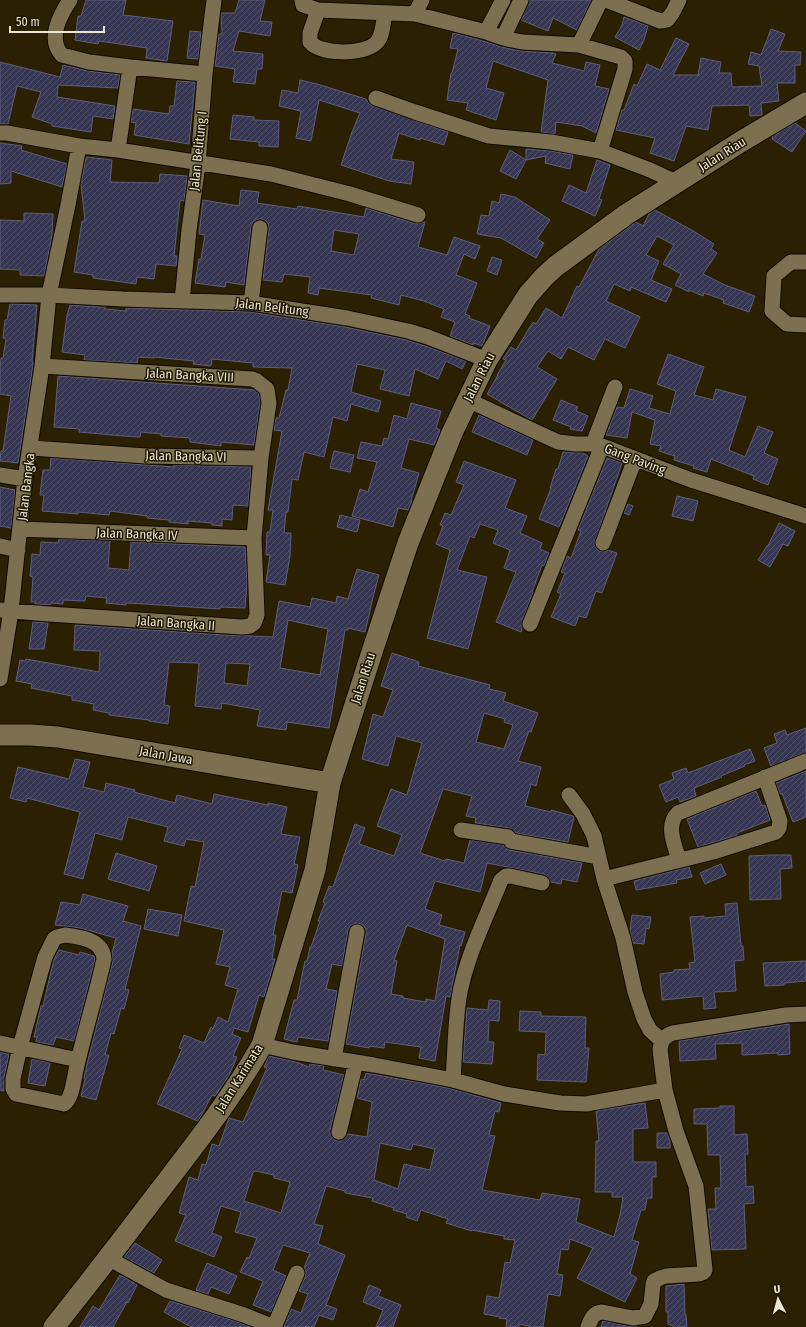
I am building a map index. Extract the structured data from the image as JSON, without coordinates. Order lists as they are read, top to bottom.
{
  "streets": {
    "main road": ["Jalan Riau", "Jalan Jawa", "Jalan Karimata"],
    "street": [
      "Jalan Belitung I",
      "Jalan Belitung",
      "Jalan Bangka VIII",
      "Jalan Bangka VI",
      "Gang Paving",
      "Jalan Bangka",
      "Jalan Bangka IV",
      "Jalan Bangka II"
    ]
  },
  "crossings": [
    ["Jalan Belitung I", "Jalan Belitung"],
    ["Jalan Riau", "Jalan Belitung"],
    ["Jalan Riau", "Gang Paving"],
    ["Jalan Riau", "Jalan Jawa"],
    ["Jalan Riau", "Jalan Karimata"],
    ["Jalan Belitung", "Jalan Bangka"],
    ["Jalan Bangka VIII", "Jalan Bangka VI"],
    ["Jalan Bangka VIII", "Jalan Bangka"],
    ["Jalan Bangka VI", "Jalan Bangka"],
    ["Jalan Bangka", "Jalan Bangka IV"],
    ["Jalan Bangka", "Jalan Bangka II"],
    ["Jalan Bangka IV", "Jalan Bangka II"],
    ["Jalan Jawa", "Jalan Karimata"]
  ],
  "scale_bar": "50 m",
  "north": "top"
}
